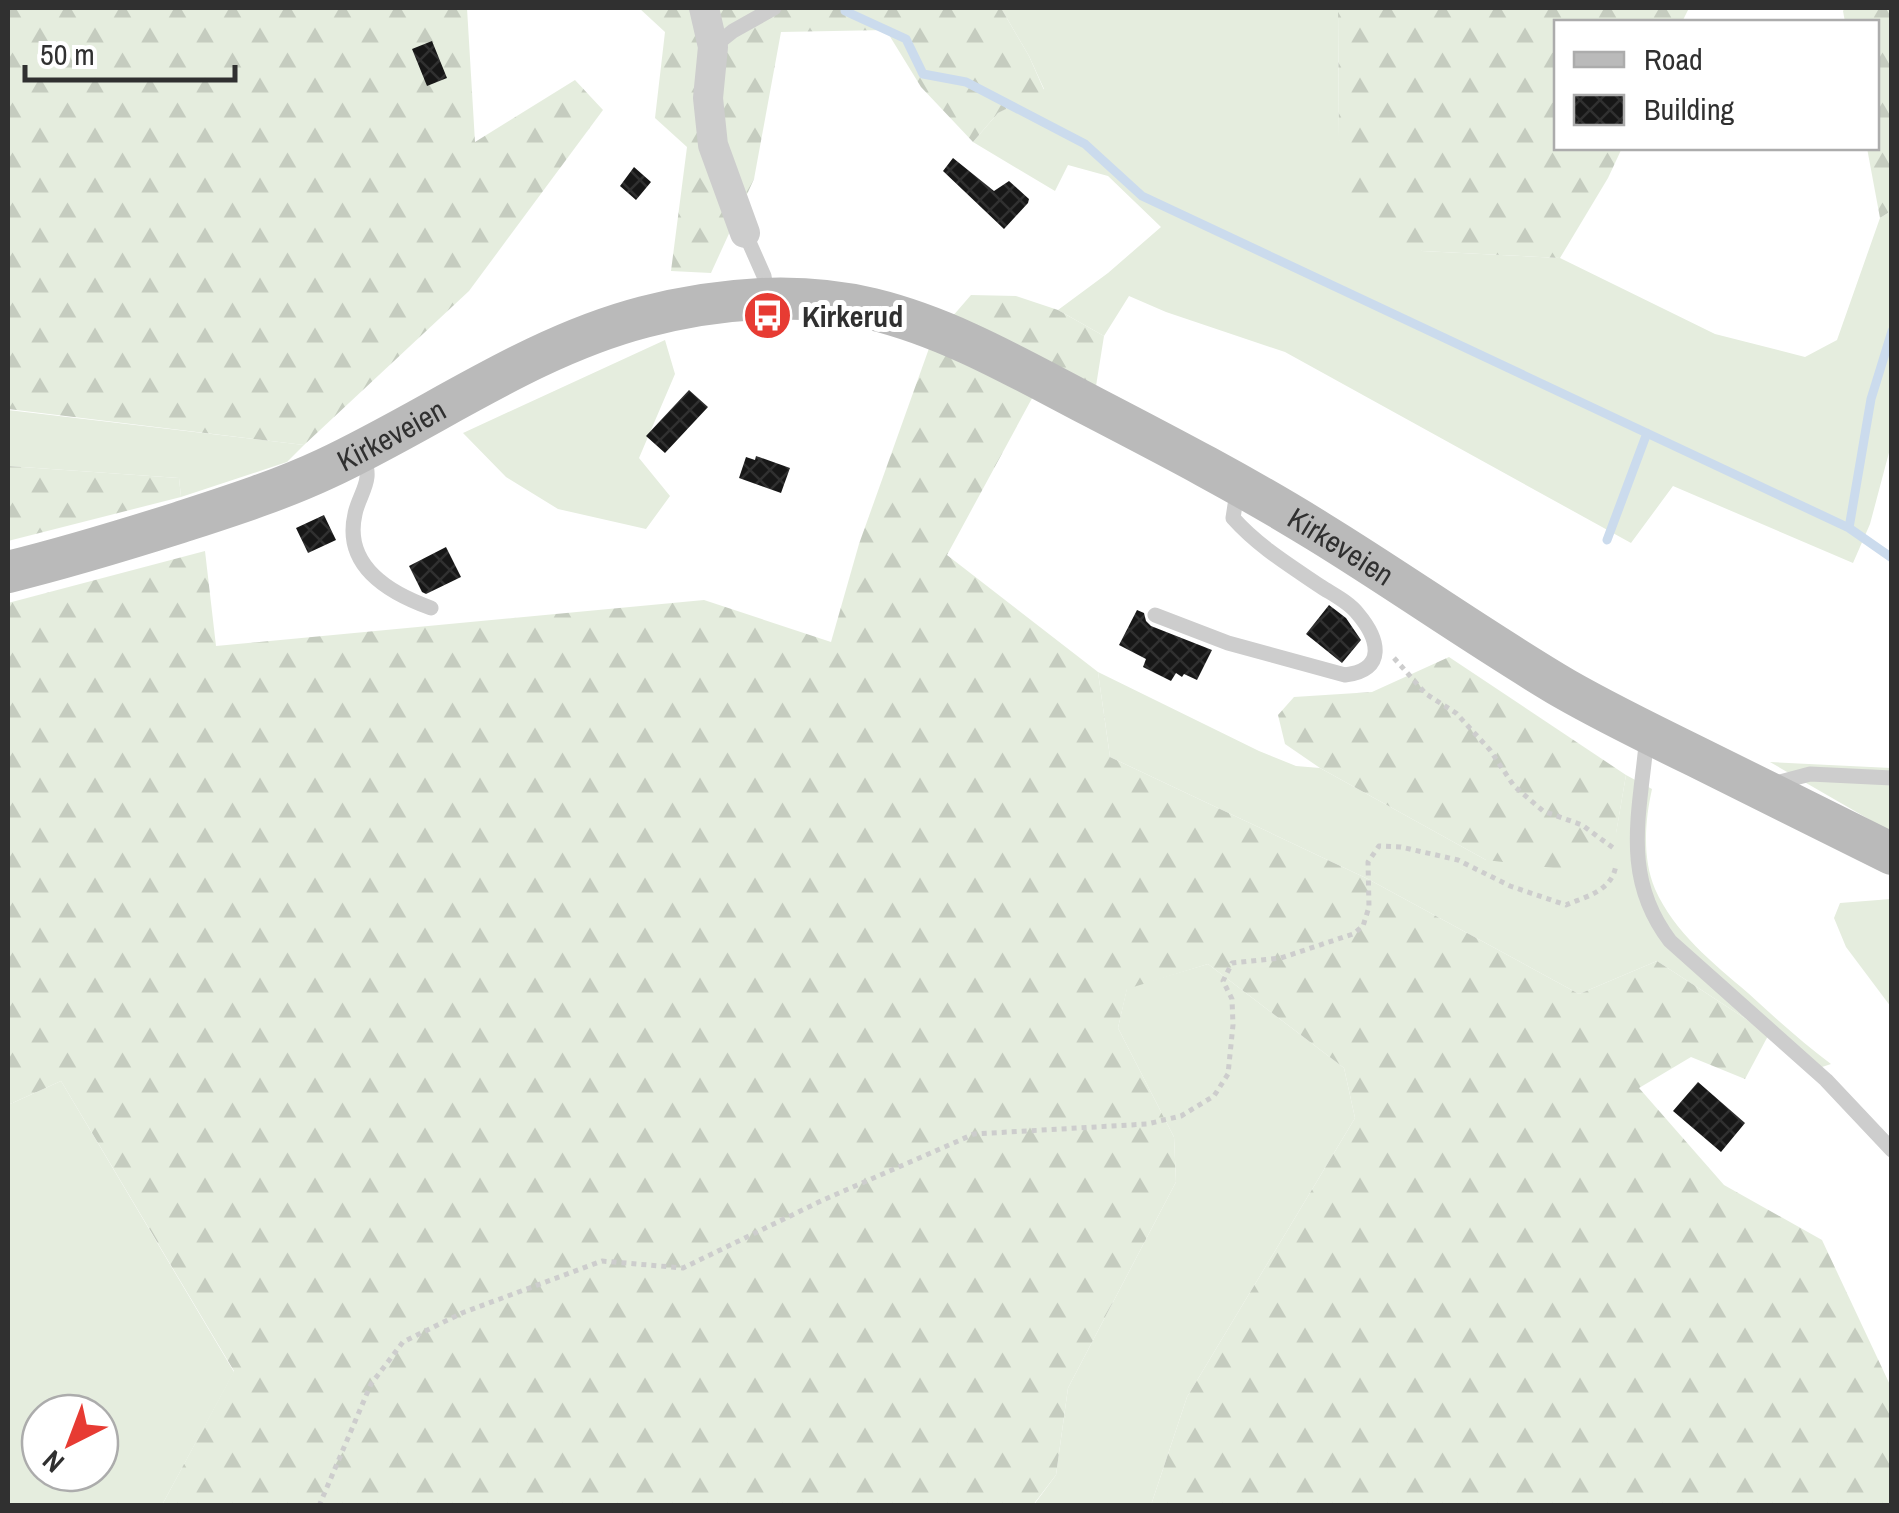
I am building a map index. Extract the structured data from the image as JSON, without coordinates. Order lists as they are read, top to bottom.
{
  "streets": {
    "main road": ["Kirkeveien"]
  },
  "places": {
    "bus stop": ["Kirkerud"]
  },
  "legend": ["Road", "Building"],
  "scale_bar": "50 m",
  "north": "bottom left"
}
